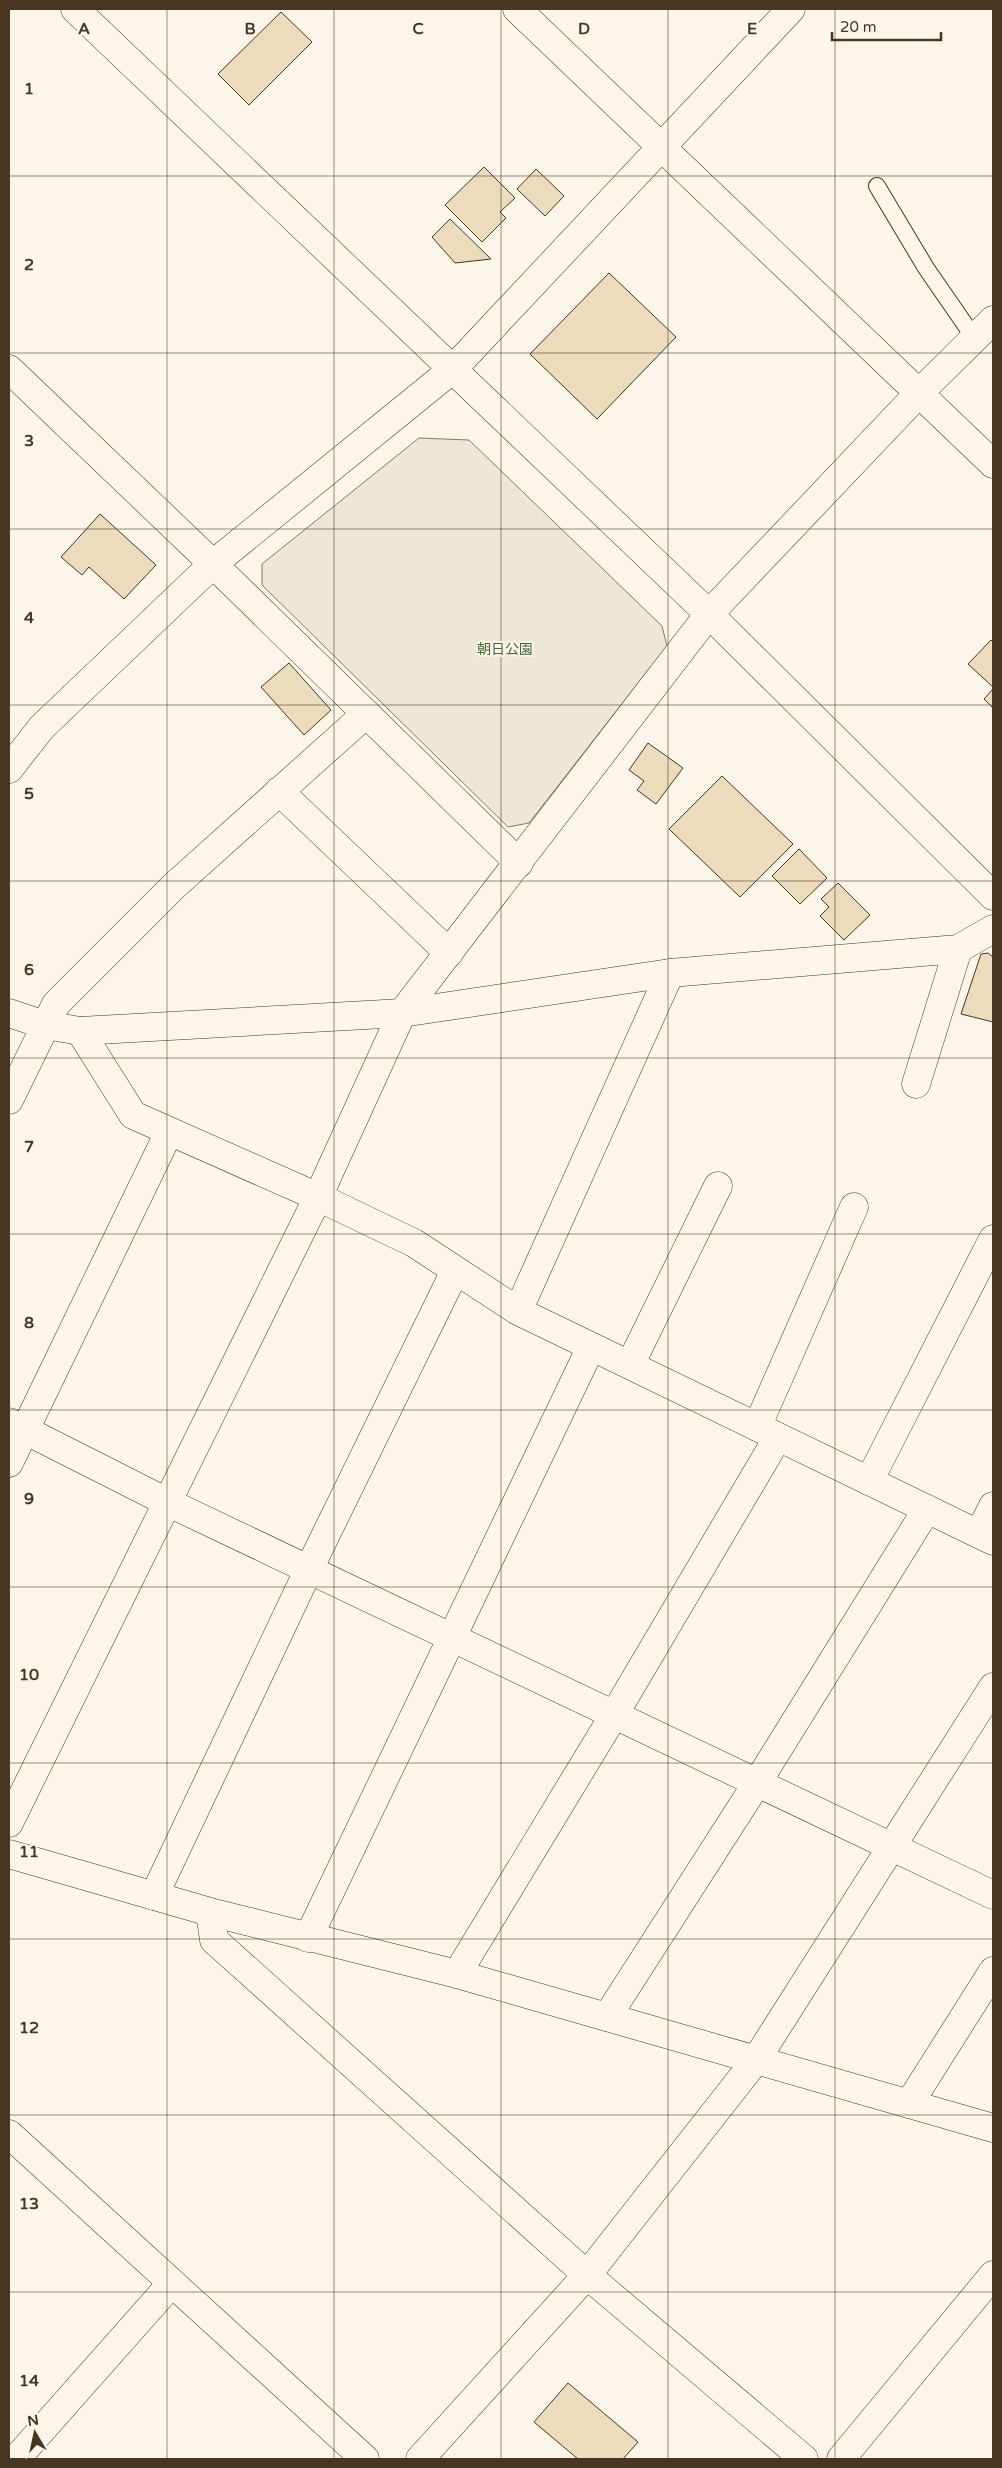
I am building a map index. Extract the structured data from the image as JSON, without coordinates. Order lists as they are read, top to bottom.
{
  "parks": ["朝日公園"],
  "scale_bar": "20 m",
  "north": "top",
  "grid": {
    "columns": [
      "A",
      "B",
      "C",
      "D",
      "E"
    ],
    "rows": [
      "1",
      "2",
      "3",
      "4",
      "5",
      "6",
      "7",
      "8",
      "9",
      "10",
      "11",
      "12",
      "13",
      "14"
    ]
  }
}
